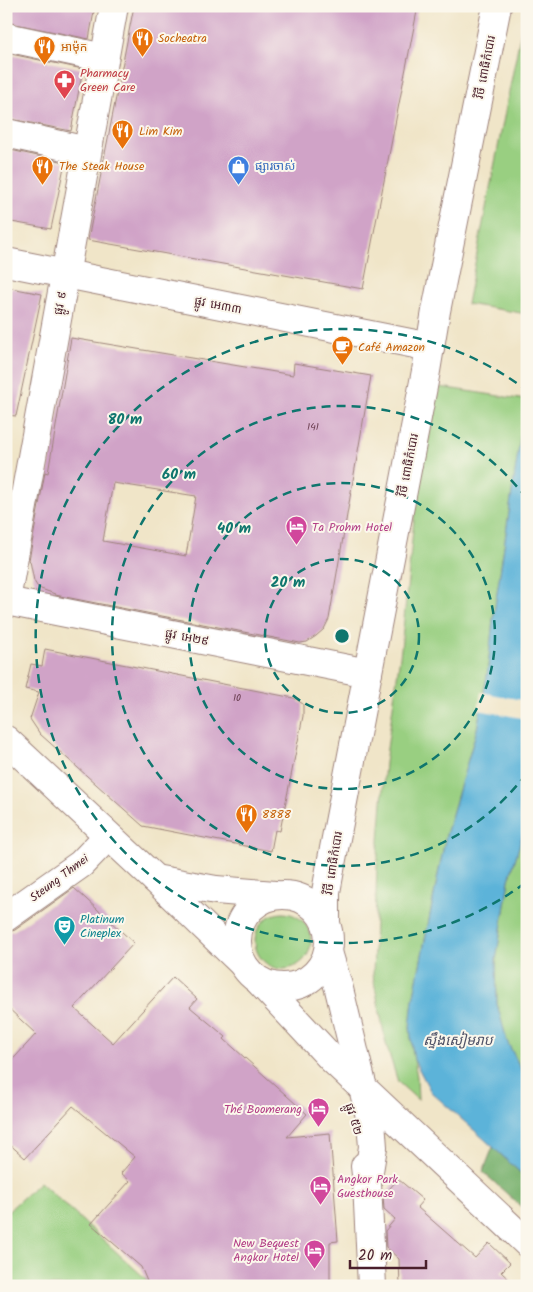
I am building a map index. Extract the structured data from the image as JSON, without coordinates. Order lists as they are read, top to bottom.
{
  "streets": {
    "main road": [
      "វិថី ពោធិកំបោរ",
      "ផ្លូវ ៩",
      "ផ្លូវ អេ៣៣",
      "ផ្លូវ អេ២៩",
      "Steung Thmei",
      "ផ្លូវ ៥២"
    ]
  },
  "crossings": [
    ["វិថី ពោធិកំបោរ", "ផ្លូវ អេ៣៣"],
    ["វិថី ពោធិកំបោរ", "ផ្លូវ អេ២៩"],
    ["វិថី ពោធិកំបោរ", "ផ្លូវ ៥២"],
    ["ផ្លូវ ៩", "ផ្លូវ អេ៣៣"],
    ["ផ្លូវ ៩", "ផ្លូវ អេ២៩"]
  ],
  "water": ["ស្ទឹងសៀមរាប"],
  "places": {
    "restaurant": [
      "Socheatra",
      "អាម៉ុក",
      "Lim Kim",
      "The Steak House",
      "8888"
    ],
    "pharmacy": ["Pharmacy Green Care"],
    "shop": ["ផ្សារចាស់"],
    "cafe": ["Café Amazon"],
    "hotel": [
      "Ta Prohm Hotel",
      "Thé Boomerang",
      "Angkor Park Guesthouse",
      "New Bequest Angkor Hotel"
    ],
    "theatre": ["Platinum Cineplex"]
  },
  "house_numbers": ["141", "10"],
  "scale_bar": "20 m",
  "rings": [
    "80 m",
    "60 m",
    "40 m",
    "20 m"
  ]
}
